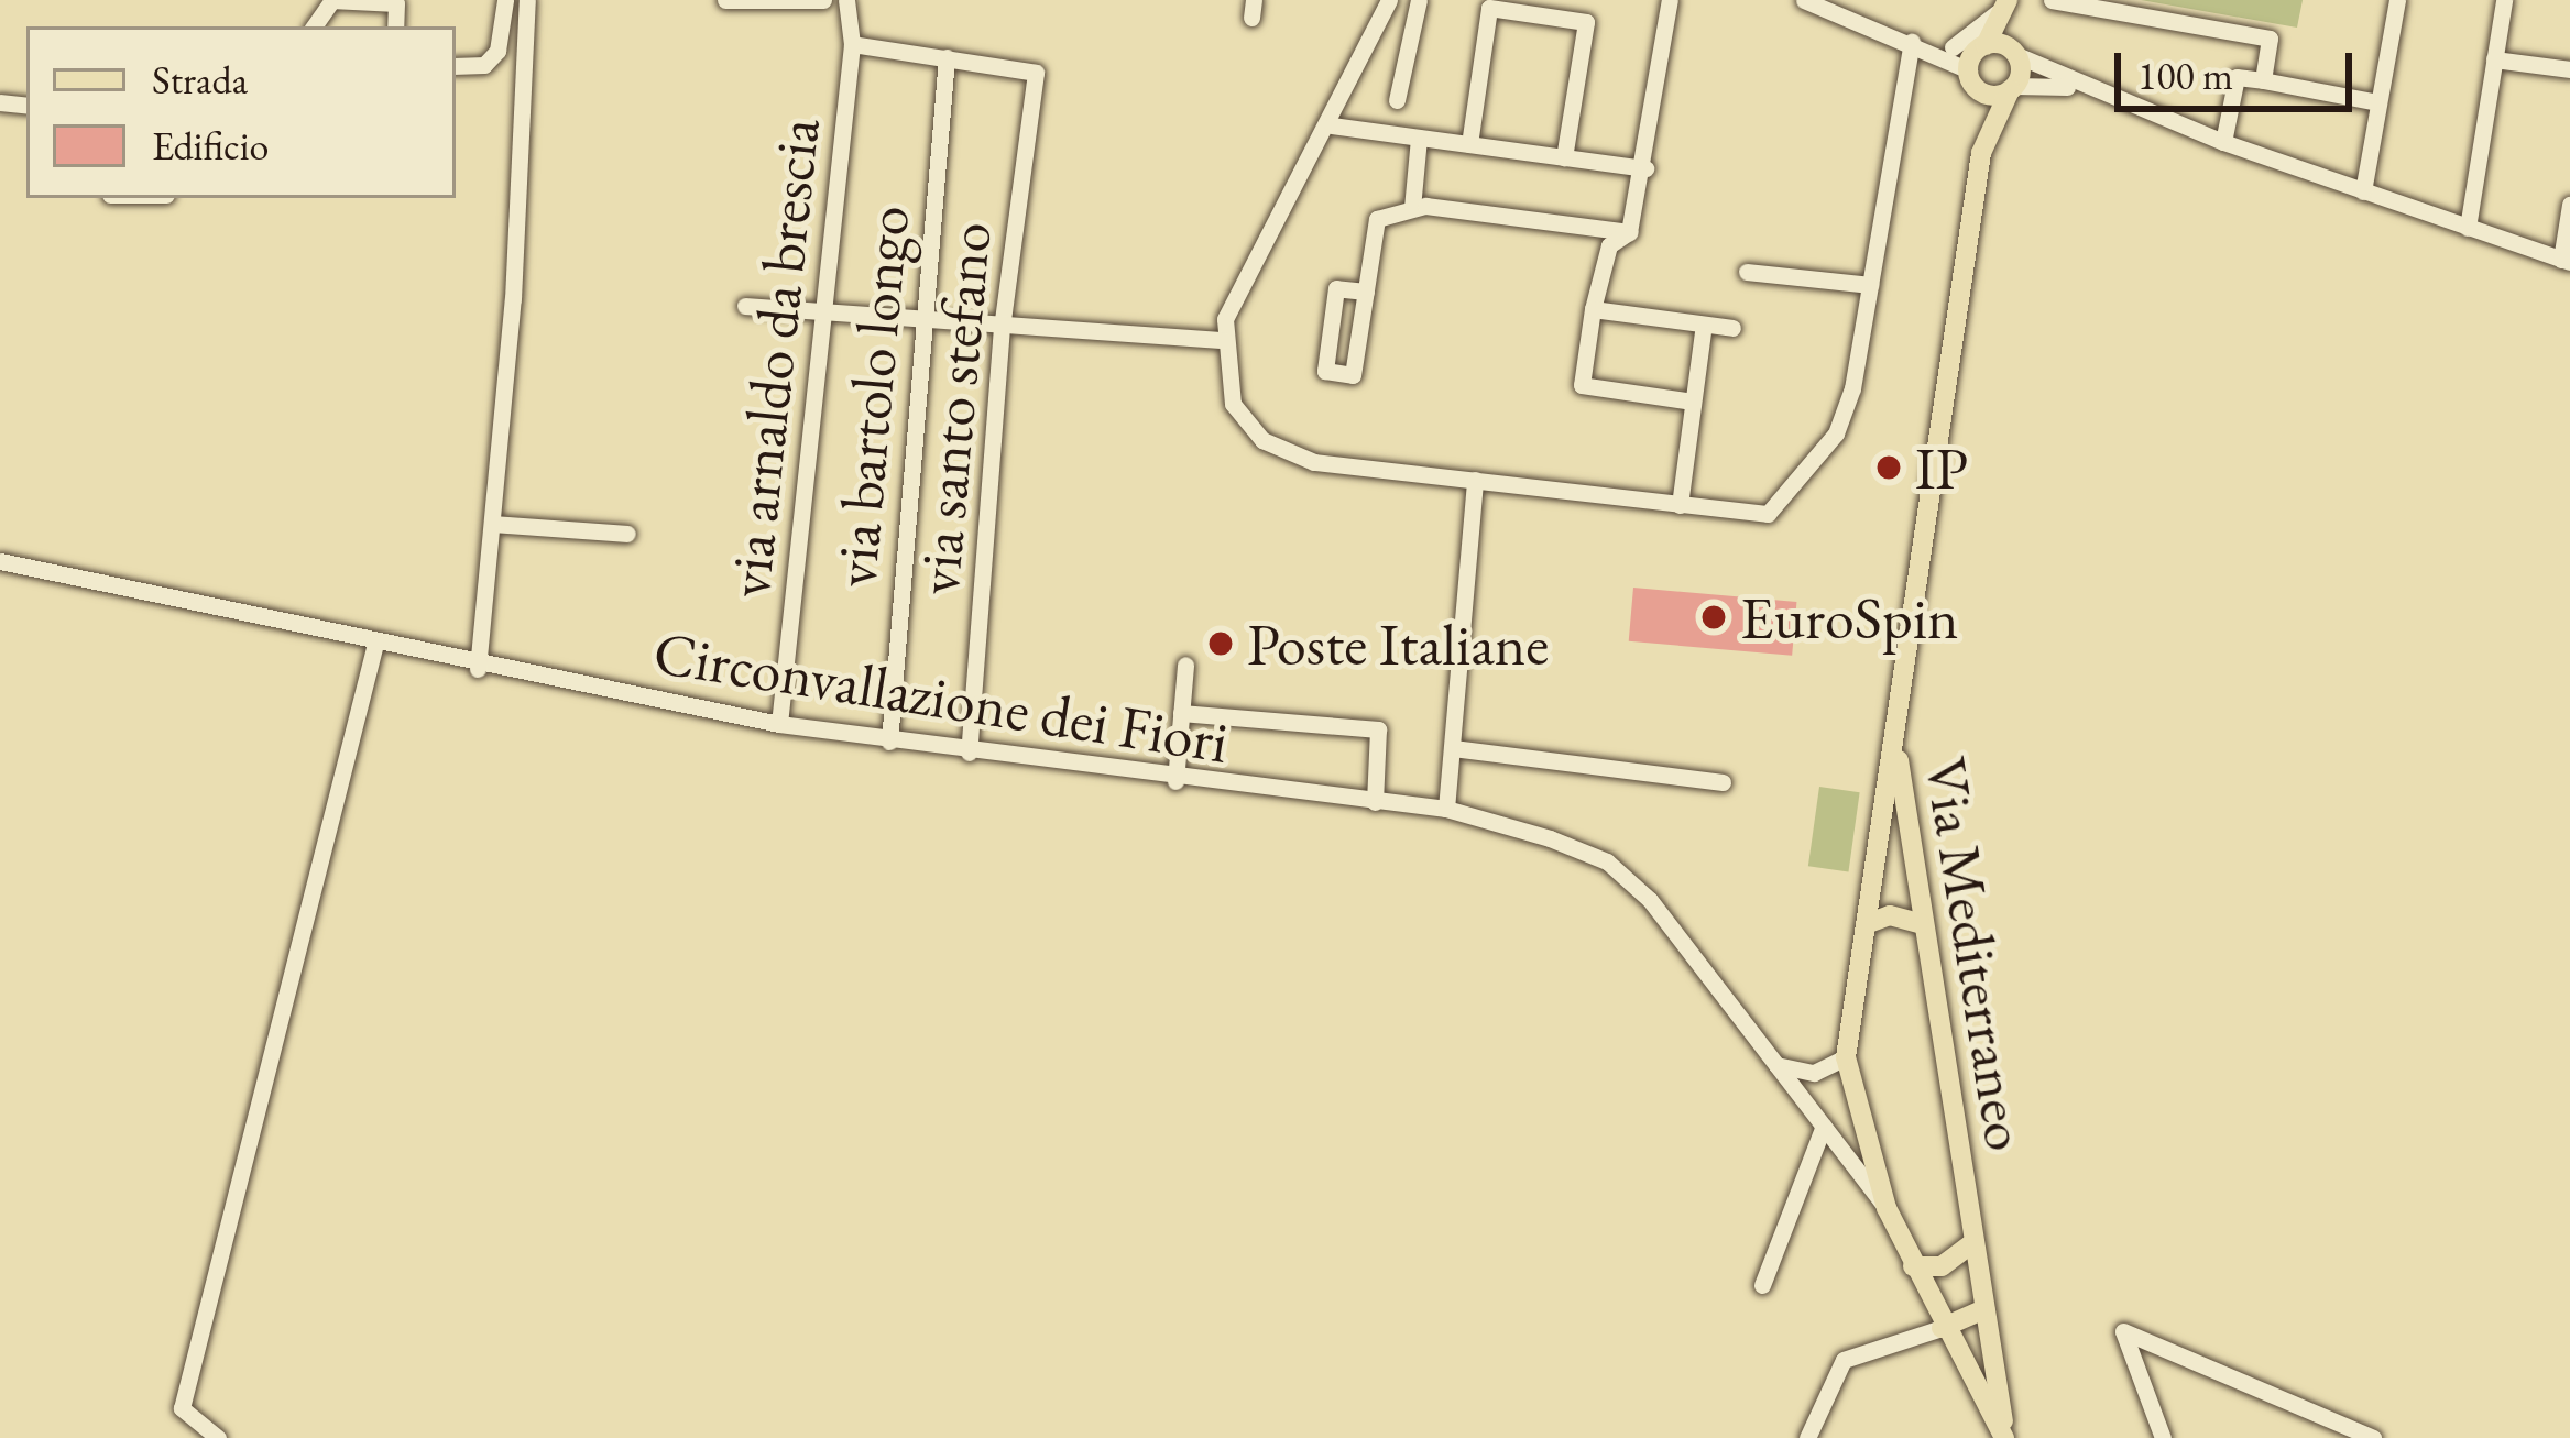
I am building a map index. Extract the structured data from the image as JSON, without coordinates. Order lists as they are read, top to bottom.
{
  "streets": {
    "main road": ["Via Mediterraneo"],
    "street": [
      "via arnaldo da brescia",
      "via bartolo longo",
      "via santo stefano",
      "Circonvallazione dei Fiori"
    ]
  },
  "crossings": [
    ["via arnaldo da brescia", "Circonvallazione dei Fiori"],
    ["via bartolo longo", "via santo stefano"],
    ["via bartolo longo", "Circonvallazione dei Fiori"],
    ["via santo stefano", "Circonvallazione dei Fiori"],
    ["Circonvallazione dei Fiori", "Via Mediterraneo"]
  ],
  "places": ["IP", "EuroSpin", "Poste Italiane"],
  "legend": ["Strada", "Edificio"],
  "scale_bar": "100 m"
}
